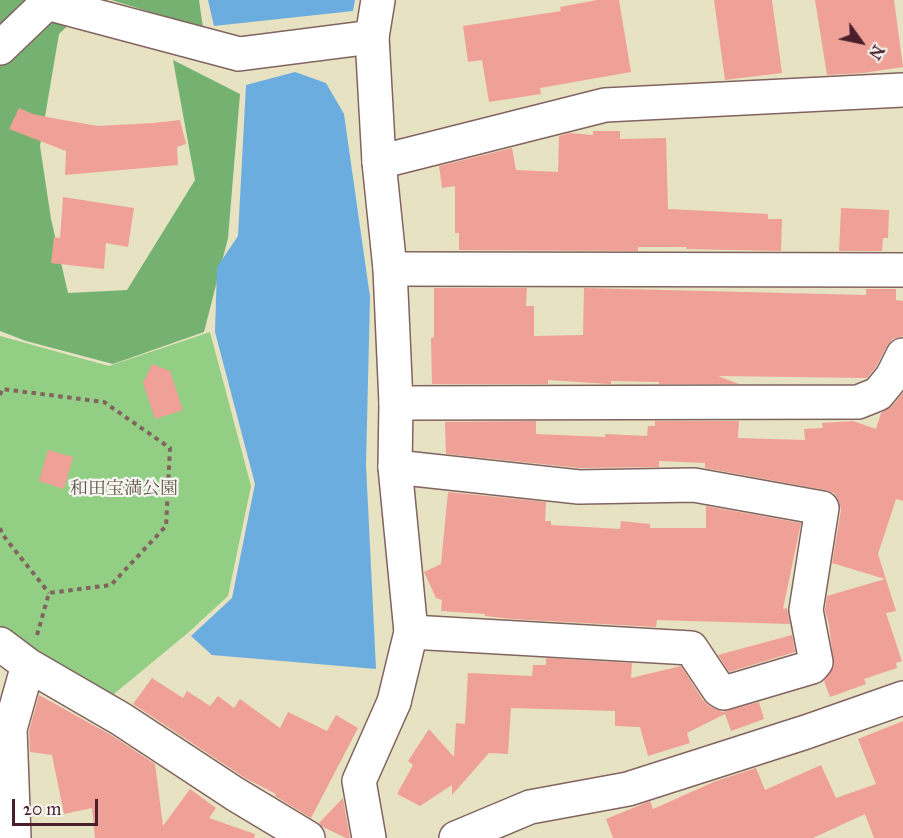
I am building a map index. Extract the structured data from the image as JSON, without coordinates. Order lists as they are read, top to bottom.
{
  "parks": ["和田宝満公園"],
  "scale_bar": "20 m",
  "north": "bottom right"
}
